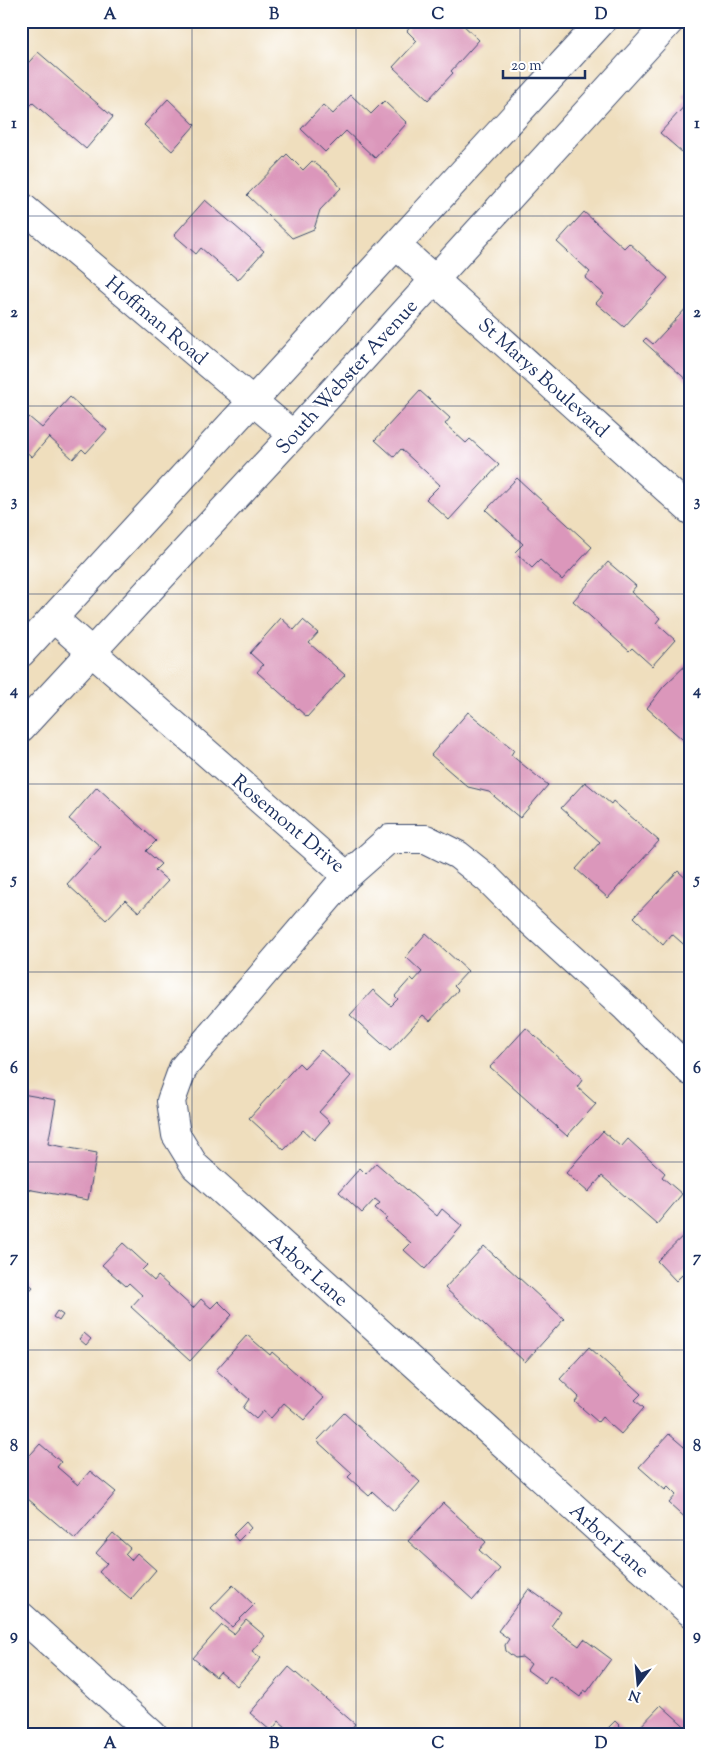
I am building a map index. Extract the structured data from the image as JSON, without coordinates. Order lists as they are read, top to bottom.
{
  "streets": {
    "street": [
      "Hoffman Road",
      "South Webster Avenue",
      "St Marys Boulevard",
      "Rosemont Drive",
      "Arbor Lane"
    ]
  },
  "crossings": [
    ["Hoffman Road", "South Webster Avenue"],
    ["South Webster Avenue", "St Marys Boulevard"],
    ["South Webster Avenue", "Rosemont Drive"],
    ["Rosemont Drive", "Arbor Lane"]
  ],
  "scale_bar": "20 m",
  "north": "bottom",
  "grid": {
    "columns": [
      "A",
      "B",
      "C",
      "D"
    ],
    "rows": [
      "1",
      "2",
      "3",
      "4",
      "5",
      "6",
      "7",
      "8",
      "9"
    ]
  }
}
